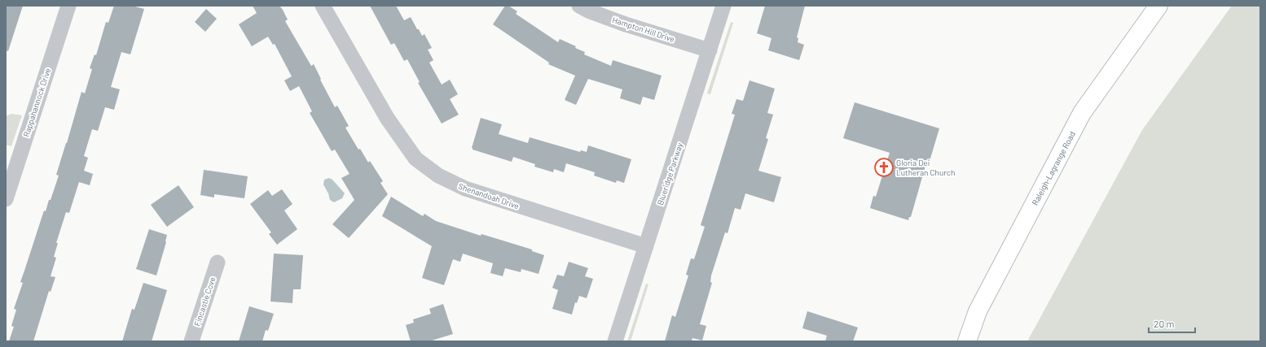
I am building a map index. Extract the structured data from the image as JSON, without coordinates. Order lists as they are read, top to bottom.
{
  "streets": {
    "main road": ["Raleigh-Lagrange Road"],
    "street": [
      "Hampton Hill Drive",
      "Rappahannock Drive",
      "Blueridge Parkway",
      "Shenandoah Drive",
      "Fincastle Cove"
    ]
  },
  "crossings": [
    ["Hampton Hill Drive", "Blueridge Parkway"],
    ["Blueridge Parkway", "Shenandoah Drive"]
  ],
  "places": {
    "church": ["Gloria Dei Lutheran Church"]
  },
  "scale_bar": "20 m"
}
